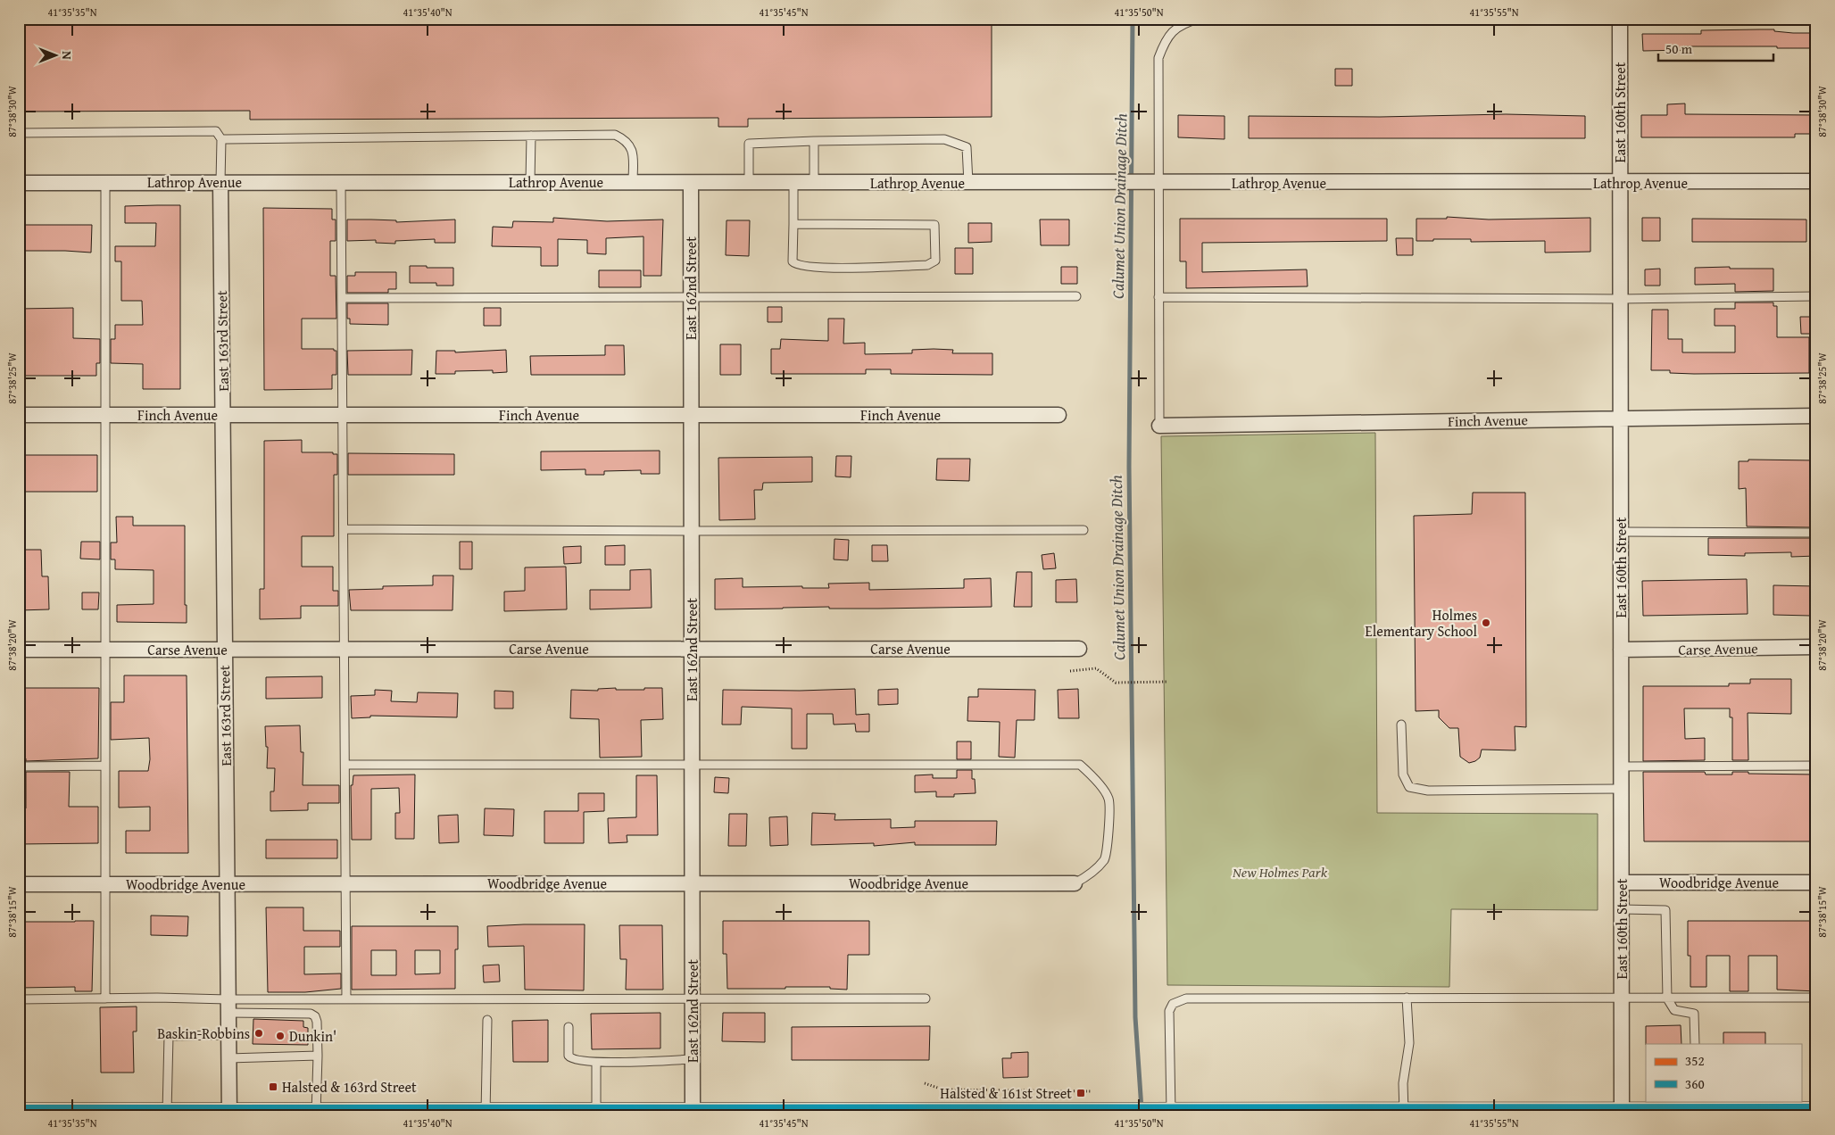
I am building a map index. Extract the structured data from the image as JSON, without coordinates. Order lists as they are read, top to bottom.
{
  "streets": {
    "street": [
      "East 160th Street",
      "Lathrop Avenue",
      "East 162nd Street",
      "East 163rd Street",
      "Finch Avenue",
      "Carse Avenue",
      "Woodbridge Avenue"
    ]
  },
  "crossings": [
    ["East 160th Street", "Lathrop Avenue"],
    ["East 160th Street", "Finch Avenue"],
    ["East 160th Street", "Carse Avenue"],
    ["East 160th Street", "Woodbridge Avenue"],
    ["Lathrop Avenue", "East 162nd Street"],
    ["Lathrop Avenue", "East 163rd Street"],
    ["East 162nd Street", "Finch Avenue"],
    ["East 162nd Street", "Carse Avenue"],
    ["East 162nd Street", "Woodbridge Avenue"],
    ["East 163rd Street", "Finch Avenue"],
    ["East 163rd Street", "Carse Avenue"],
    ["East 163rd Street", "Woodbridge Avenue"]
  ],
  "water": ["Calumet Union Drainage Ditch"],
  "parks": ["New Holmes Park"],
  "places": {
    "other": ["Holmes Elementary School", "Baskin-Robbins", "Dunkin'"],
    "transit": ["Halsted & 163rd Street", "Halsted & 161st Street"]
  },
  "lines": ["transit line 360", "transit line 352"],
  "legend": ["352", "360"],
  "scale_bar": "50 m",
  "north": "right",
  "coordinates": [
    "41°35'35\"N",
    "41°35'40\"N",
    "41°35'45\"N",
    "41°35'50\"N",
    "41°35'55\"N",
    "87°38'30\"W",
    "87°38'25\"W",
    "87°38'20\"W",
    "87°38'15\"W"
  ]
}
